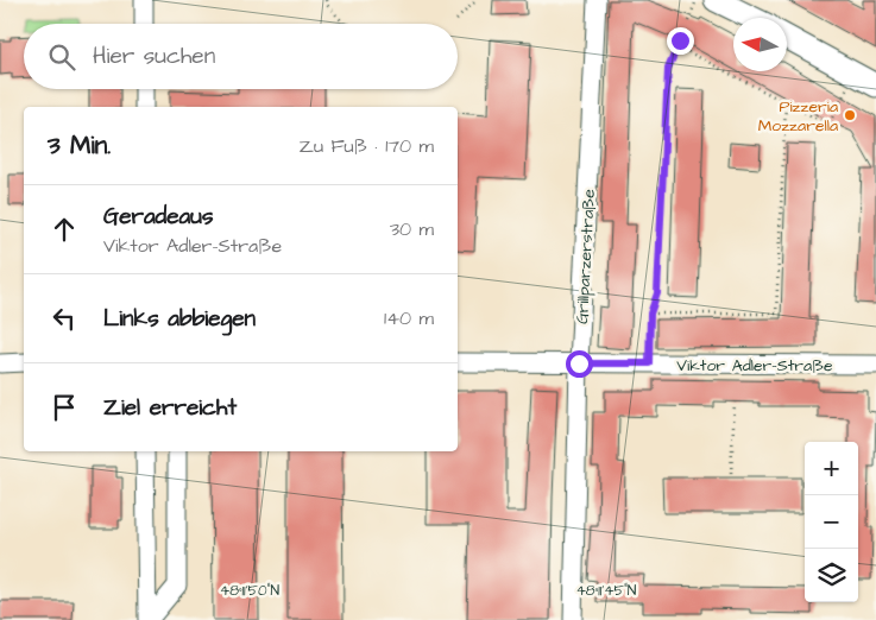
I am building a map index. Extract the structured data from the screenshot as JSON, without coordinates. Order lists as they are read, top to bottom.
{
  "streets": {
    "street": ["Grillparzerstraße", "Viktor Adler-Straße"]
  },
  "crossings": [
    ["Grillparzerstraße", "Viktor Adler-Straße"]
  ],
  "places": ["Pizzeria Mozzarella"],
  "north": "left",
  "page": {
    "search": "Hier suchen",
    "heading": ["3 Min.", "Zu Fuß · 170 m"],
    "list": [
      ["Geradeaus", "Viktor Adler-Straße", "30 m"],
      ["Links abbiegen", "140 m"],
      "Ziel erreicht"
    ],
    "map_buttons": ["+", "−"]
  },
  "coordinates": ["48°11'50\"N", "48°11'45\"N"]
}
